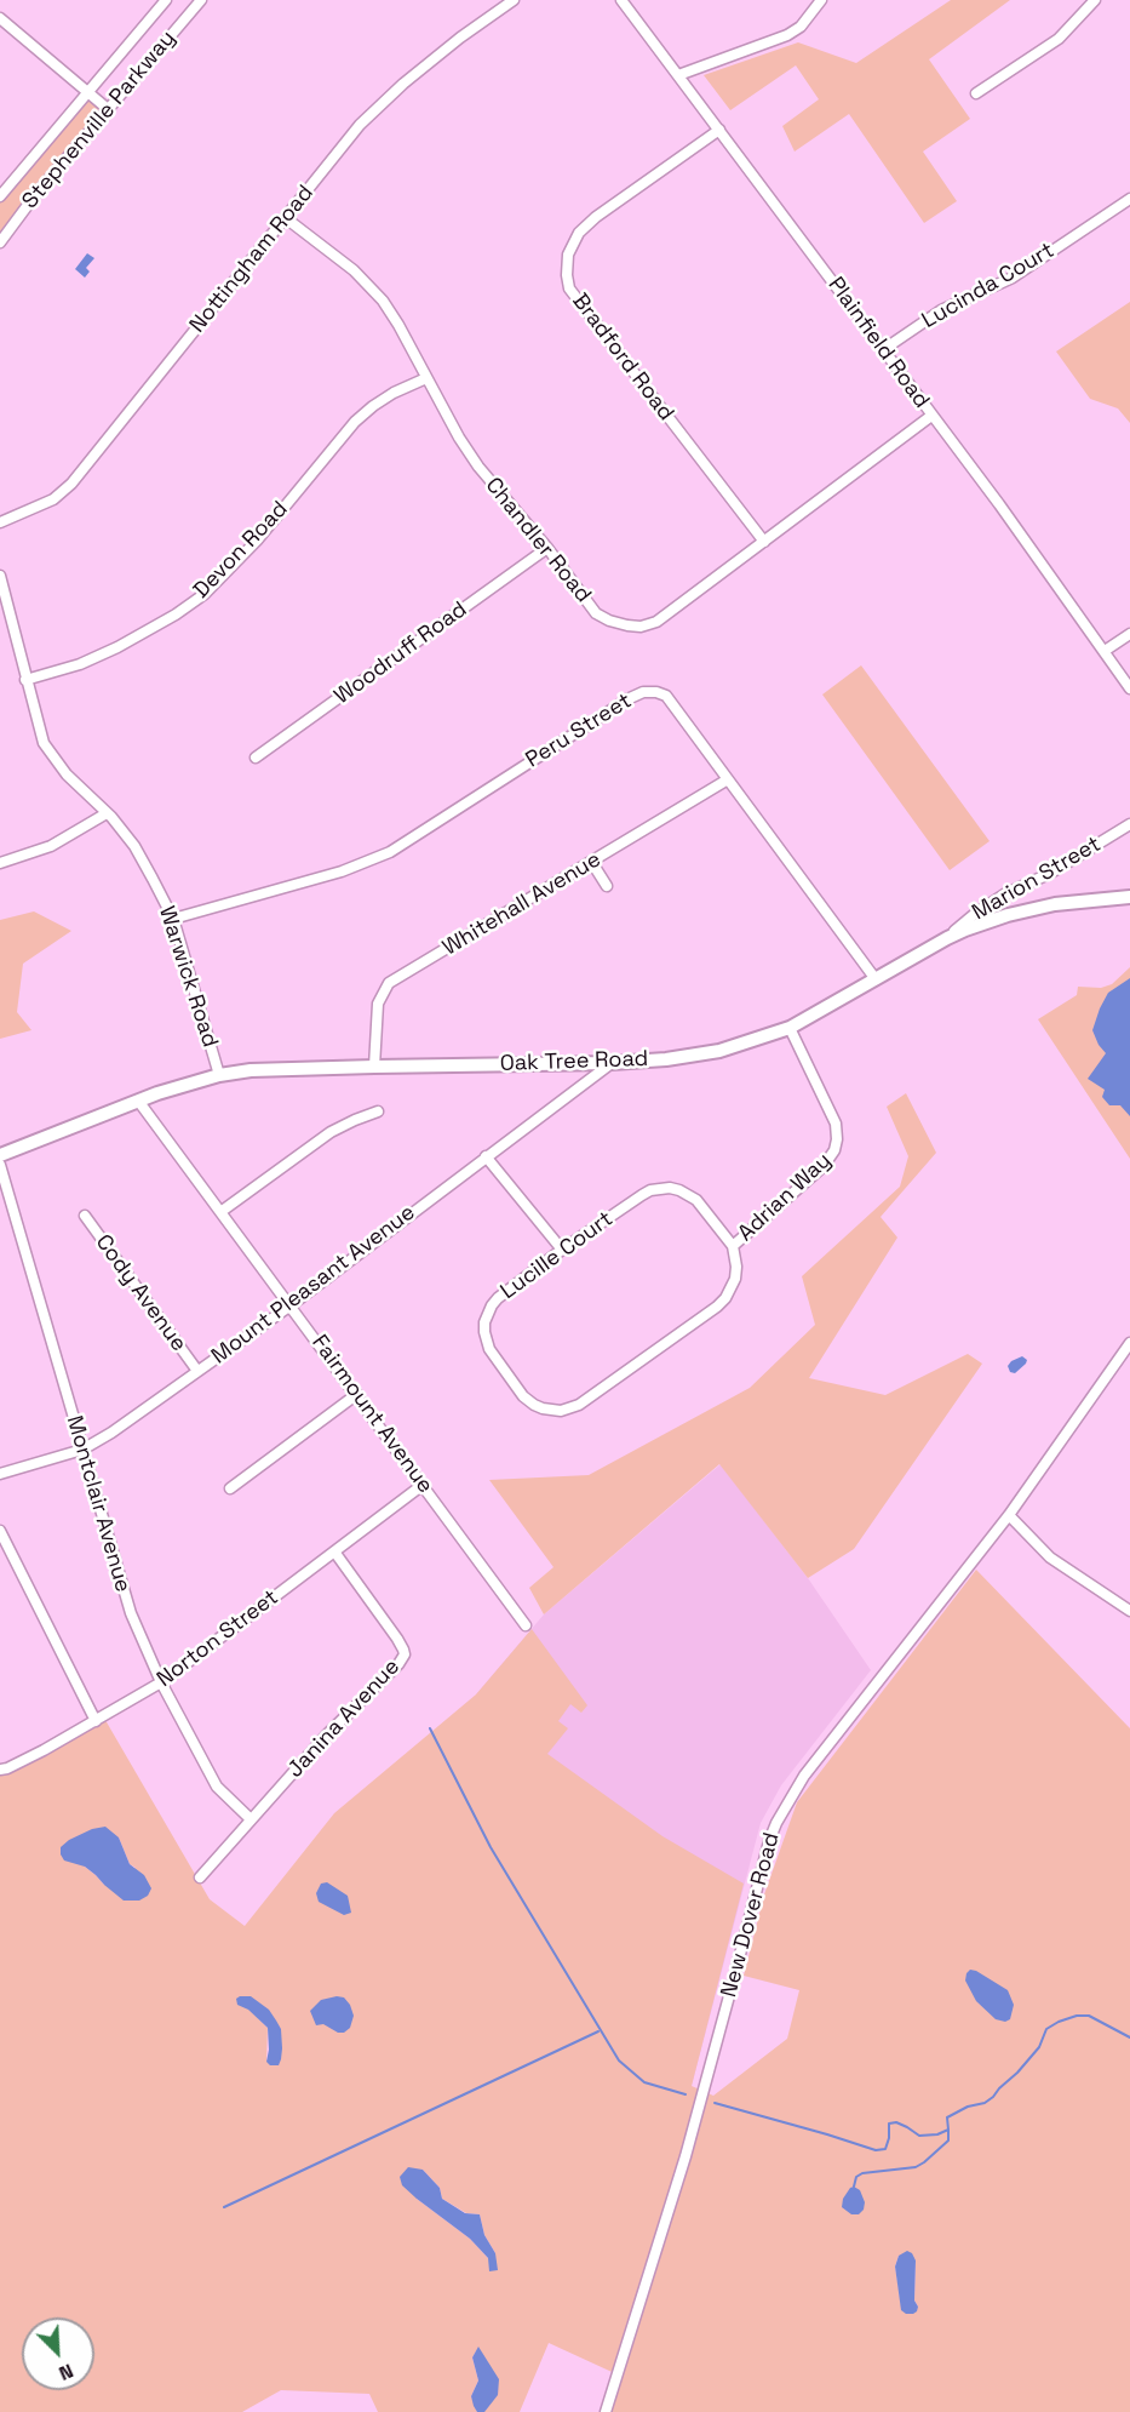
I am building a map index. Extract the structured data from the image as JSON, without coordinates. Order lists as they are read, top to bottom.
{
  "streets": {
    "main road": ["Oak Tree Road"],
    "street": [
      "Stephenville Parkway",
      "Nottingham Road",
      "Lucinda Court",
      "Plainfield Road",
      "Bradford Road",
      "Chandler Road",
      "Devon Road",
      "Woodruff Road",
      "Peru Street",
      "Marion Street",
      "Whitehall Avenue",
      "Warwick Road",
      "Adrian Way",
      "Lucille Court",
      "Mount Pleasant Avenue",
      "Cody Avenue",
      "Fairmount Avenue",
      "Montclair Avenue",
      "Norton Street",
      "Janina Avenue",
      "New Dover Road"
    ]
  },
  "crossings": [
    ["Nottingham Road", "Chandler Road"],
    ["Lucinda Court", "Plainfield Road"],
    ["Plainfield Road", "Bradford Road"],
    ["Plainfield Road", "Chandler Road"],
    ["Bradford Road", "Chandler Road"],
    ["Chandler Road", "Devon Road"],
    ["Chandler Road", "Woodruff Road"],
    ["Devon Road", "Warwick Road"],
    ["Peru Street", "Whitehall Avenue"],
    ["Peru Street", "Warwick Road"],
    ["Peru Street", "Oak Tree Road"],
    ["Marion Street", "Oak Tree Road"],
    ["Whitehall Avenue", "Oak Tree Road"],
    ["Warwick Road", "Oak Tree Road"],
    ["Oak Tree Road", "Adrian Way"],
    ["Oak Tree Road", "Mount Pleasant Avenue"],
    ["Oak Tree Road", "Fairmount Avenue"],
    ["Adrian Way", "Lucille Court"],
    ["Mount Pleasant Avenue", "Cody Avenue"],
    ["Mount Pleasant Avenue", "Fairmount Avenue"],
    ["Mount Pleasant Avenue", "Montclair Avenue"],
    ["Fairmount Avenue", "Norton Street"],
    ["Montclair Avenue", "Norton Street"],
    ["Montclair Avenue", "Janina Avenue"],
    ["Norton Street", "Janina Avenue"]
  ],
  "north": "bottom right"
}
